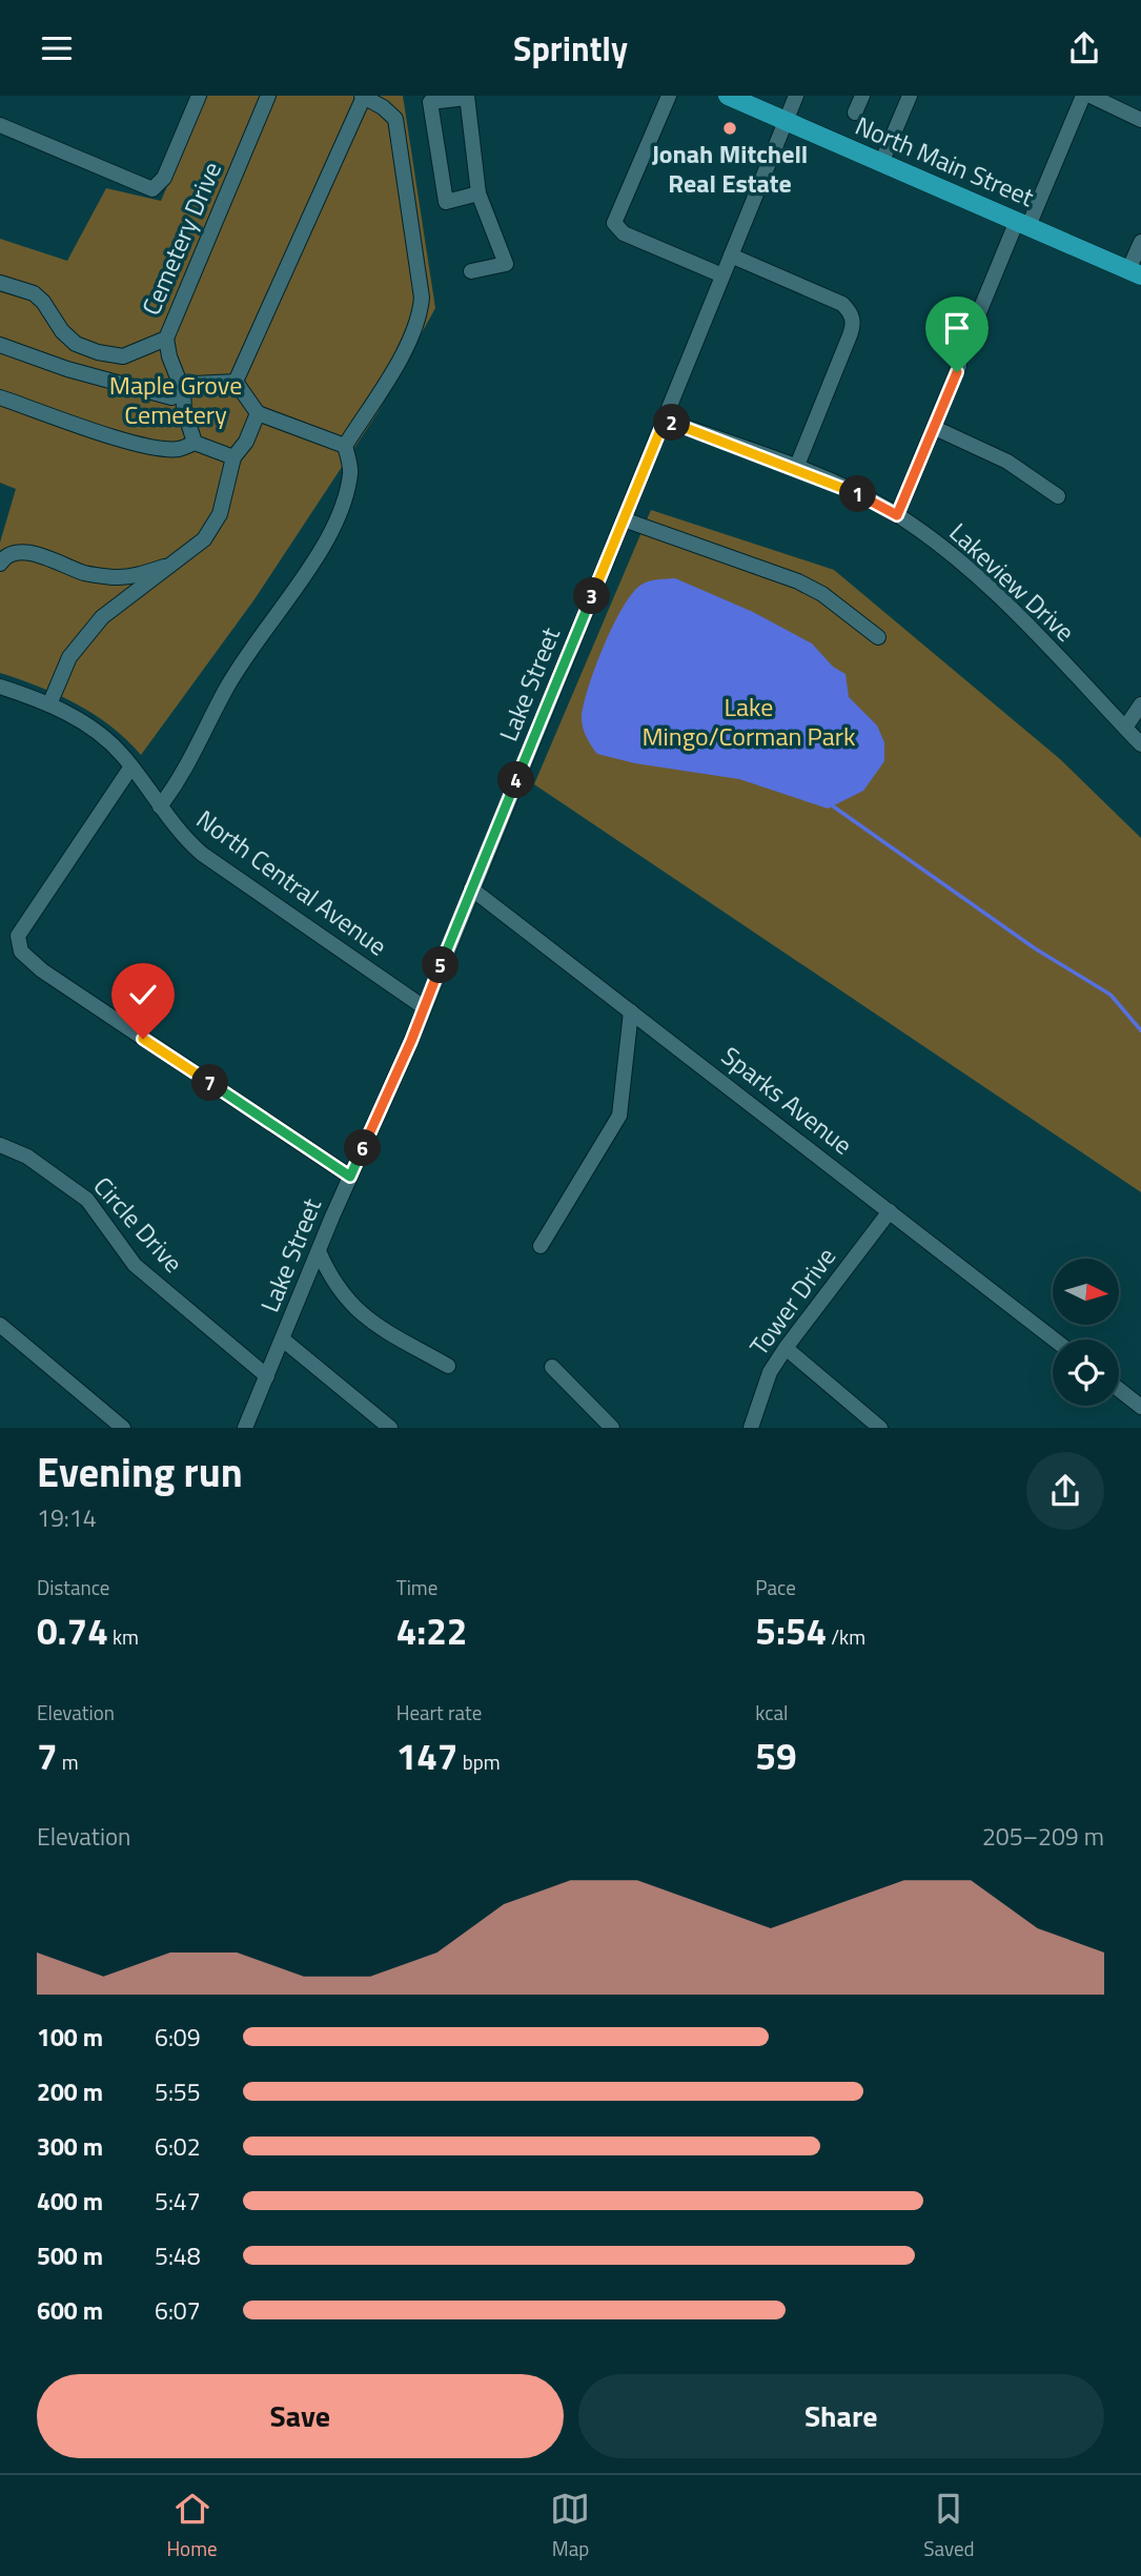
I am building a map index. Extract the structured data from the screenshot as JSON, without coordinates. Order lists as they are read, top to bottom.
{
  "streets": {
    "main road": ["North Main Street"],
    "street": [
      "Cemetery Drive",
      "Lakeview Drive",
      "Lake Street",
      "North Central Avenue",
      "Sparks Avenue",
      "Circle Drive",
      "Tower Drive"
    ]
  },
  "crossings": [
    ["North Main Street", "Lake Street"],
    ["Lakeview Drive", "Lake Street"],
    ["Lake Street", "North Central Avenue"],
    ["Lake Street", "Sparks Avenue"],
    ["Lake Street", "Circle Drive"],
    ["Sparks Avenue", "Tower Drive"]
  ],
  "parks": ["Maple Grove Cemetery", "Lake Mingo/Corman Park"],
  "places": ["Jonah Mitchell Real Estate"],
  "north": "right",
  "page": {
    "header": "Sprintly",
    "pins": [
      "2",
      "1",
      "3",
      "4",
      "5",
      "7",
      "6"
    ],
    "heading": ["Evening run", "19:14"],
    "stats": [
      ["Distance", "0.74 km"],
      ["Time", "4:22"],
      ["Pace", "5:54 /km"],
      ["Elevation", "7 m"],
      ["Heart rate", "147 bpm"],
      ["kcal", "59"]
    ],
    "chart": ["Elevation", "205–209 m"],
    "list": [
      {
        "name": "100 m",
        "note": "6:09"
      },
      {
        "name": "200 m",
        "note": "5:55"
      },
      {
        "name": "300 m",
        "note": "6:02"
      },
      {
        "name": "400 m",
        "note": "5:47"
      },
      {
        "name": "500 m",
        "note": "5:48"
      },
      {
        "name": "600 m",
        "note": "6:07"
      }
    ],
    "buttons": ["Save", "Share"],
    "tabs": ["Home", "Map", "Saved"]
  }
}
